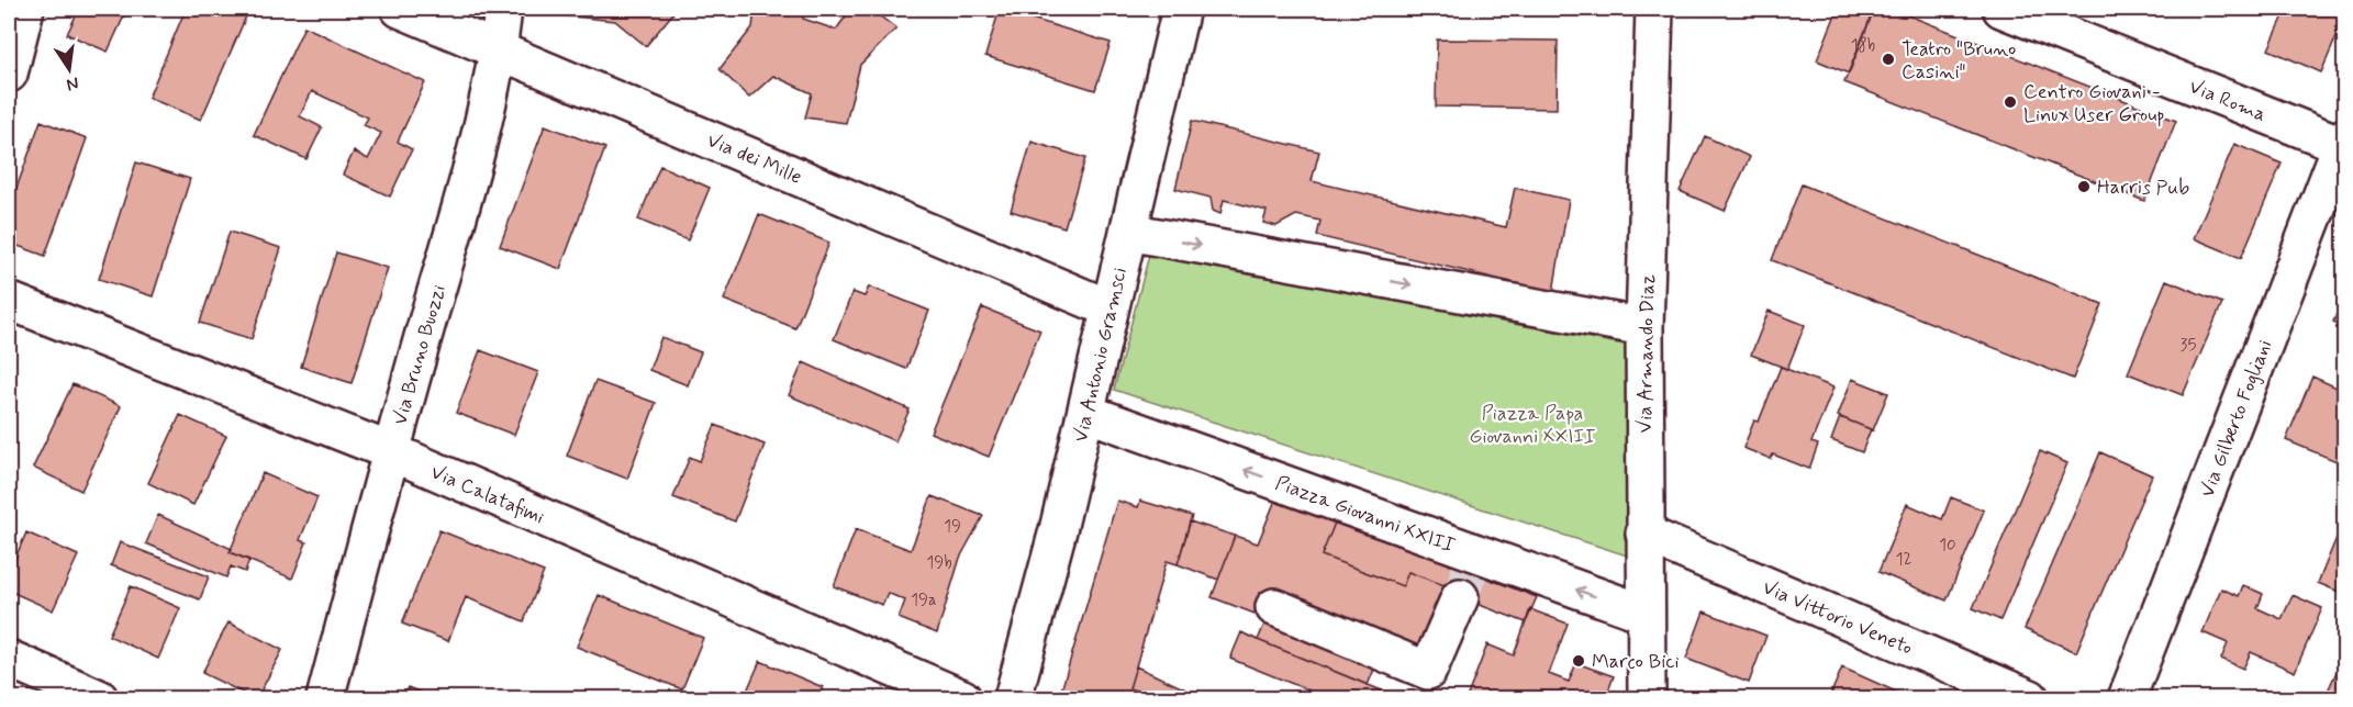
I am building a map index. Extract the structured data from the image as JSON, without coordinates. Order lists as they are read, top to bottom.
{
  "streets": {
    "street": [
      "Via Roma",
      "Via dei Mille",
      "Via Armando Diaz",
      "Via Bruno Buozzi",
      "Via Antonio Gramsci",
      "Via Gilberto Fogliani",
      "Via Calatafimi",
      "Piazza Giovanni XXIII",
      "Via Vittorio Veneto"
    ]
  },
  "crossings": [
    ["Via Roma", "Via Gilberto Fogliani"],
    ["Via dei Mille", "Via Bruno Buozzi"],
    ["Via dei Mille", "Via Antonio Gramsci"],
    ["Via Armando Diaz", "Piazza Giovanni XXIII"],
    ["Via Armando Diaz", "Via Vittorio Veneto"],
    ["Via Bruno Buozzi", "Via Calatafimi"],
    ["Via Antonio Gramsci", "Piazza Giovanni XXIII"]
  ],
  "parks": ["Piazza Papa Giovanni XXIII"],
  "places": [
    "Teatro \"Bruno Casini\"",
    "Centro Giovani - Linux User Group",
    "Harris Pub",
    "Marco Bici"
  ],
  "house_numbers": [
    "18b",
    "35",
    "19",
    "10",
    "12",
    "19b",
    "19a"
  ],
  "north": "bottom"
}
